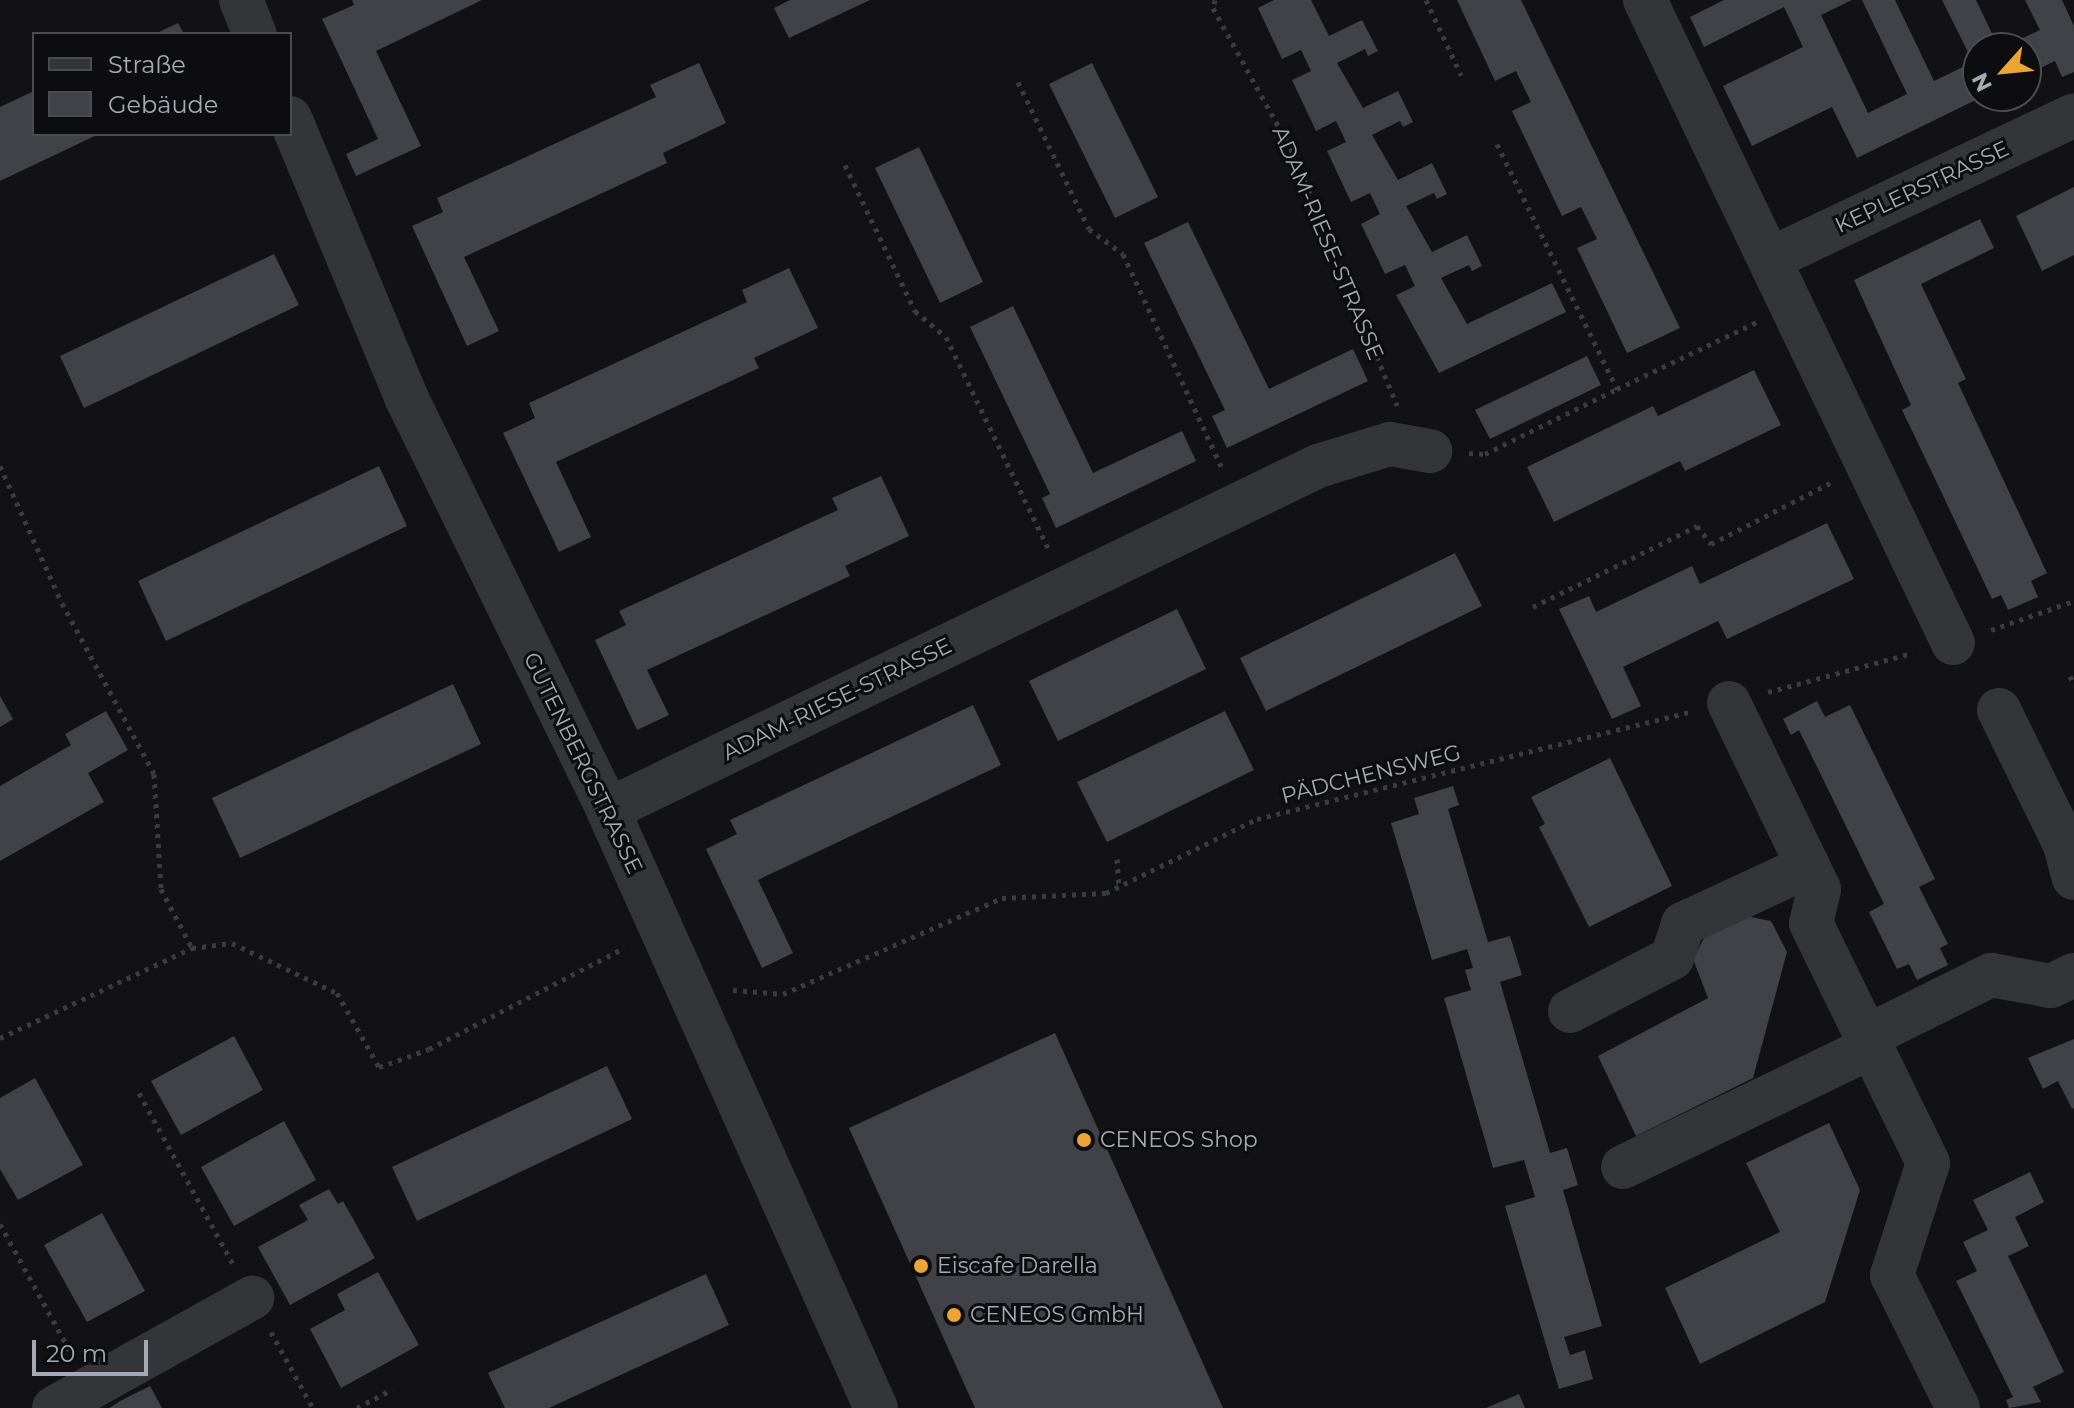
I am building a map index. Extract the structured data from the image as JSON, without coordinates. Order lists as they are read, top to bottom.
{
  "streets": {
    "street": ["KEPLERSTRASSE", "ADAM-RIESE-STRASSE", "GUTENBERGSTRASSE"],
    "path": ["PÄDCHENSWEG"]
  },
  "crossings": [
    ["ADAM-RIESE-STRASSE", "GUTENBERGSTRASSE"],
    ["GUTENBERGSTRASSE", "PÄDCHENSWEG"]
  ],
  "places": ["CENEOS Shop", "Eiscafe Darella", "CENEOS GmbH"],
  "legend": ["Straße", "Gebäude"],
  "scale_bar": "20 m",
  "north": "bottom left"
}
